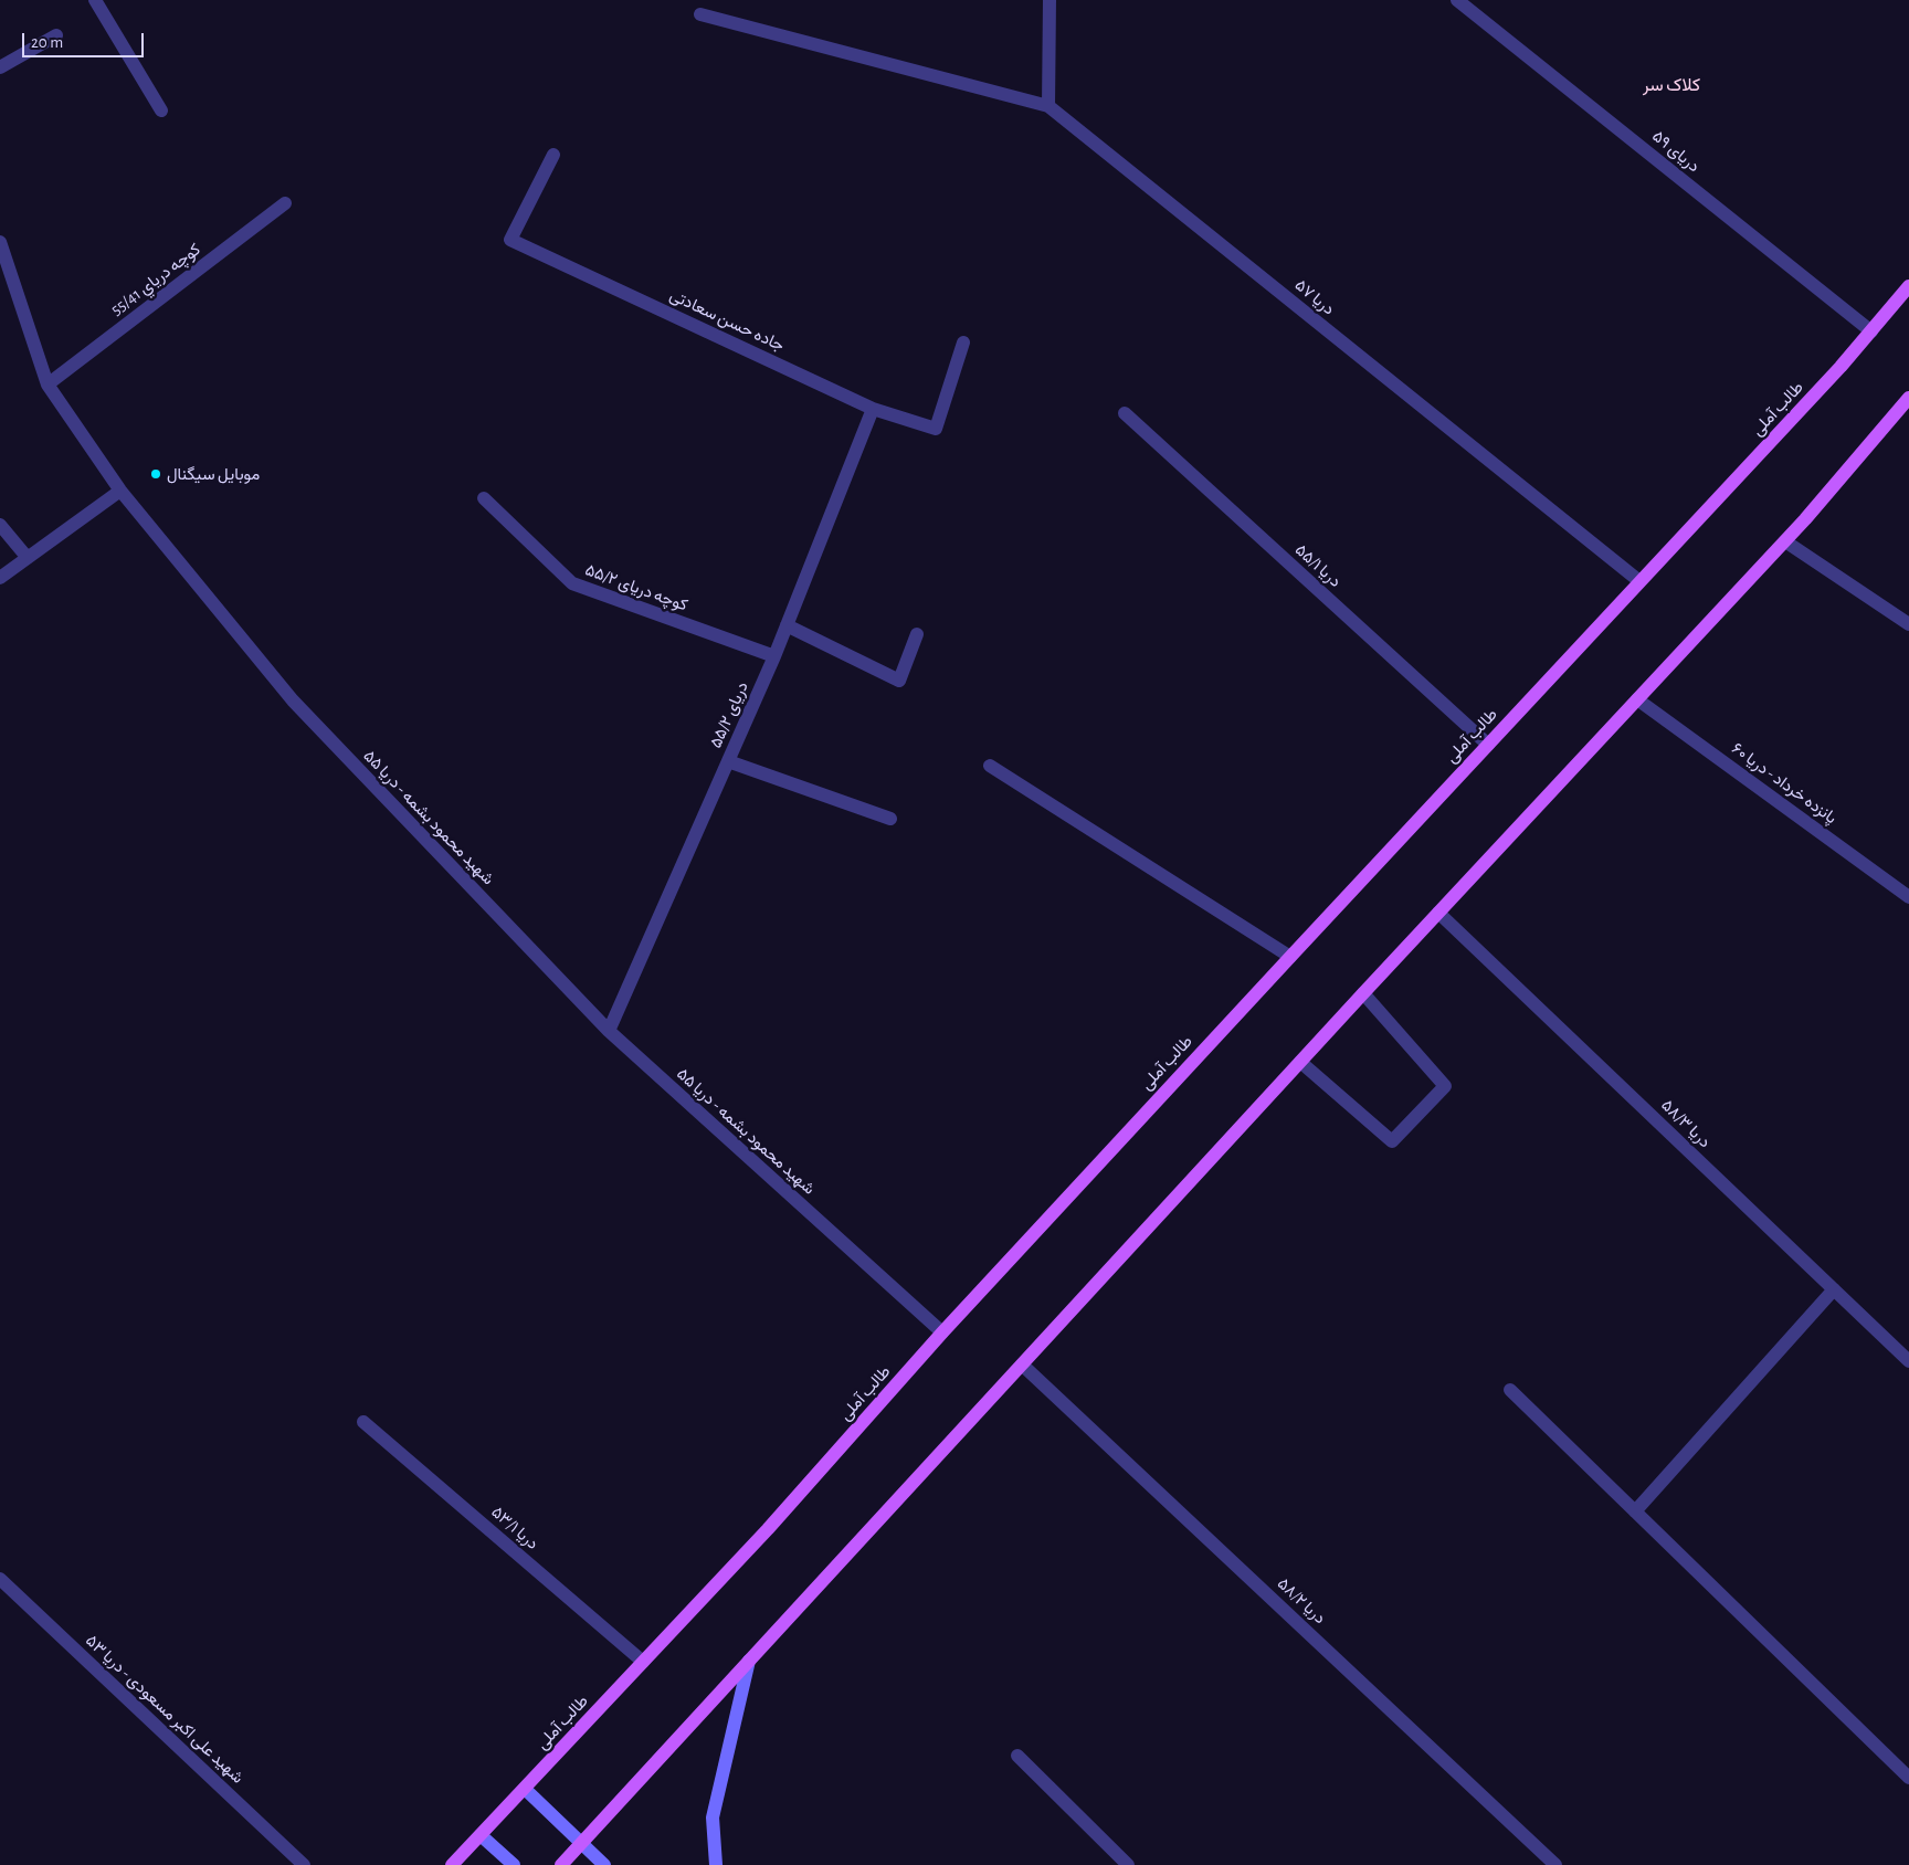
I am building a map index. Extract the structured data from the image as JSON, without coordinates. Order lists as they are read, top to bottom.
{
  "streets": {
    "main road": ["طالب آملی"],
    "street": [
      "دریای ۵۹",
      "كوچه درياي 55/41",
      "دریا ۵۷",
      "جاده حسن سعادتی",
      "دریا ۵۵/۱",
      "کوچه دریای ۵۵/۲",
      "دریای ۵۵/۲",
      "پانزده خرداد - دریا ۶۰",
      "شهید محمود بشمه - دریا ۵۵",
      "دریا ۵۸/۳",
      "دریا ۵۳/۱",
      "دریا ۵۸/۲",
      "شهید علی اکبر مسعودی - دریا ۵۳"
    ]
  },
  "crossings": [
    ["دریای ۵۹", "طالب آملی"],
    ["كوچه درياي 55/41", "شهید محمود بشمه - دریا ۵۵"],
    ["دریا ۵۷", "طالب آملی"],
    ["جاده حسن سعادتی", "دریای ۵۵/۲"],
    ["طالب آملی", "دریا ۵۵/۱"],
    ["طالب آملی", "شهید محمود بشمه - دریا ۵۵"],
    ["طالب آملی", "دریا ۵۳/۱"],
    ["کوچه دریای ۵۵/۲", "دریای ۵۵/۲"],
    ["دریای ۵۵/۲", "شهید محمود بشمه - دریا ۵۵"]
  ],
  "districts": ["کلاک سر"],
  "places": ["موبایل سیگنال"],
  "scale_bar": "20 m"
}
